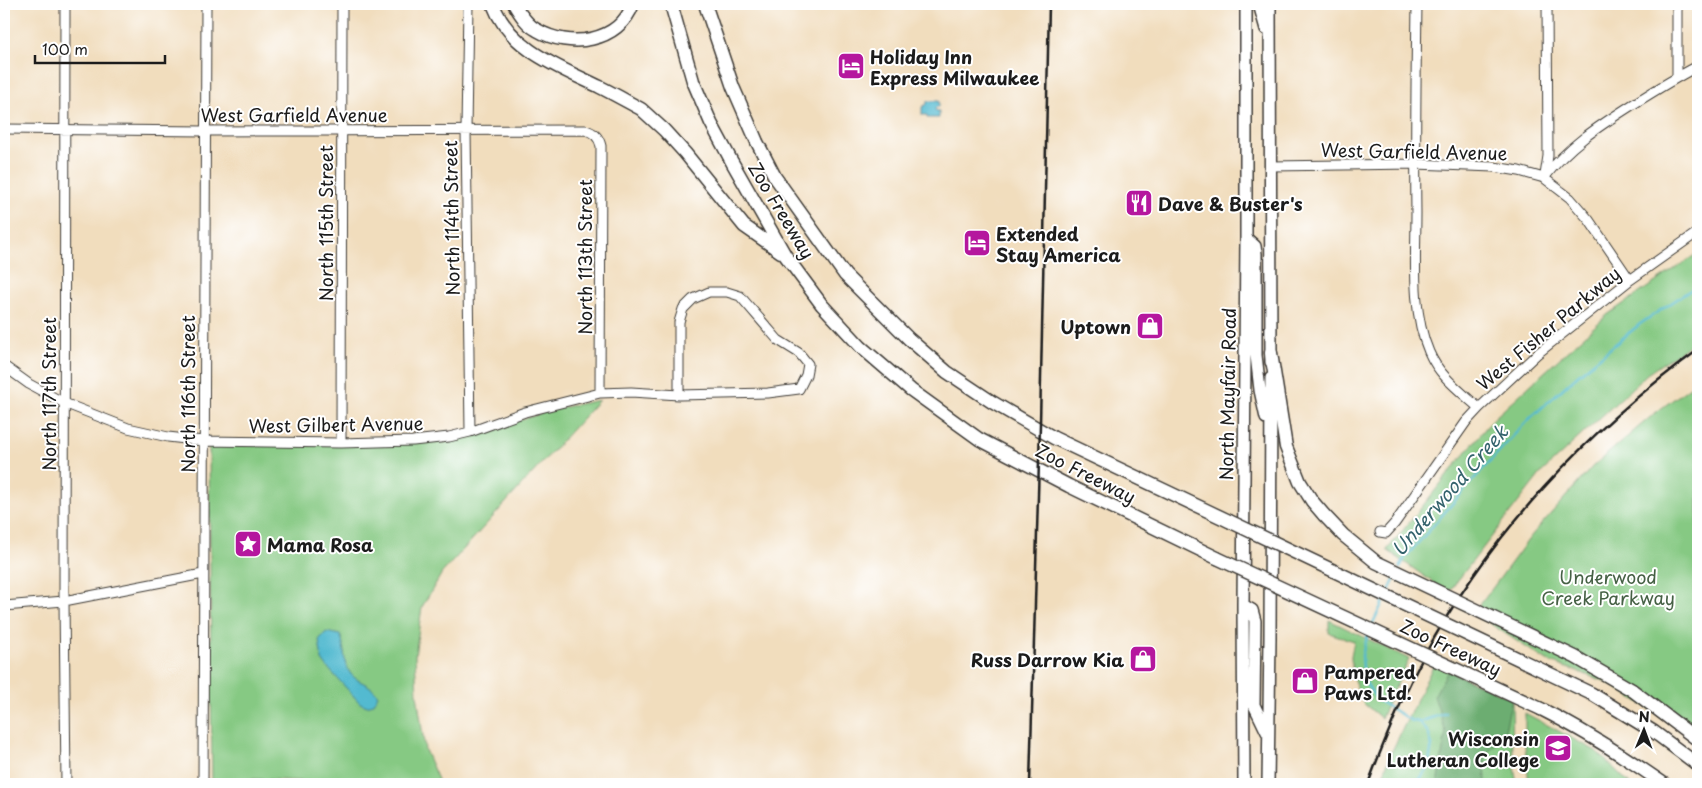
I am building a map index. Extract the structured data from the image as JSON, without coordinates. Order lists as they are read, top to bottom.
{
  "streets": {
    "highway": ["Zoo Freeway"],
    "main road": ["North Mayfair Road"],
    "street": [
      "West Garfield Avenue",
      "North 114th Street",
      "North 115th Street",
      "North 113th Street",
      "West Fisher Parkway",
      "North 117th Street",
      "North 116th Street",
      "West Gilbert Avenue"
    ]
  },
  "crossings": [
    ["West Garfield Avenue", "North 114th Street"],
    ["West Garfield Avenue", "North 115th Street"],
    ["West Garfield Avenue", "North 113th Street"],
    ["West Garfield Avenue", "North 117th Street"],
    ["West Garfield Avenue", "North 116th Street"],
    ["North 114th Street", "West Gilbert Avenue"],
    ["North 115th Street", "West Gilbert Avenue"],
    ["North 113th Street", "West Gilbert Avenue"],
    ["North 117th Street", "West Gilbert Avenue"],
    ["North 116th Street", "West Gilbert Avenue"]
  ],
  "water": ["Underwood Creek"],
  "parks": ["Underwood Creek Parkway"],
  "places": {
    "hotel": ["Holiday Inn Express Milwaukee", "Extended Stay America"],
    "restaurant": ["Dave & Buster's"],
    "shop": ["Uptown", "Russ Darrow Kia", "Pampered Paws Ltd."],
    "place": ["Mama Rosa"],
    "school or university": ["Wisconsin Lutheran College"]
  },
  "scale_bar": "100 m",
  "north": "top"
}
